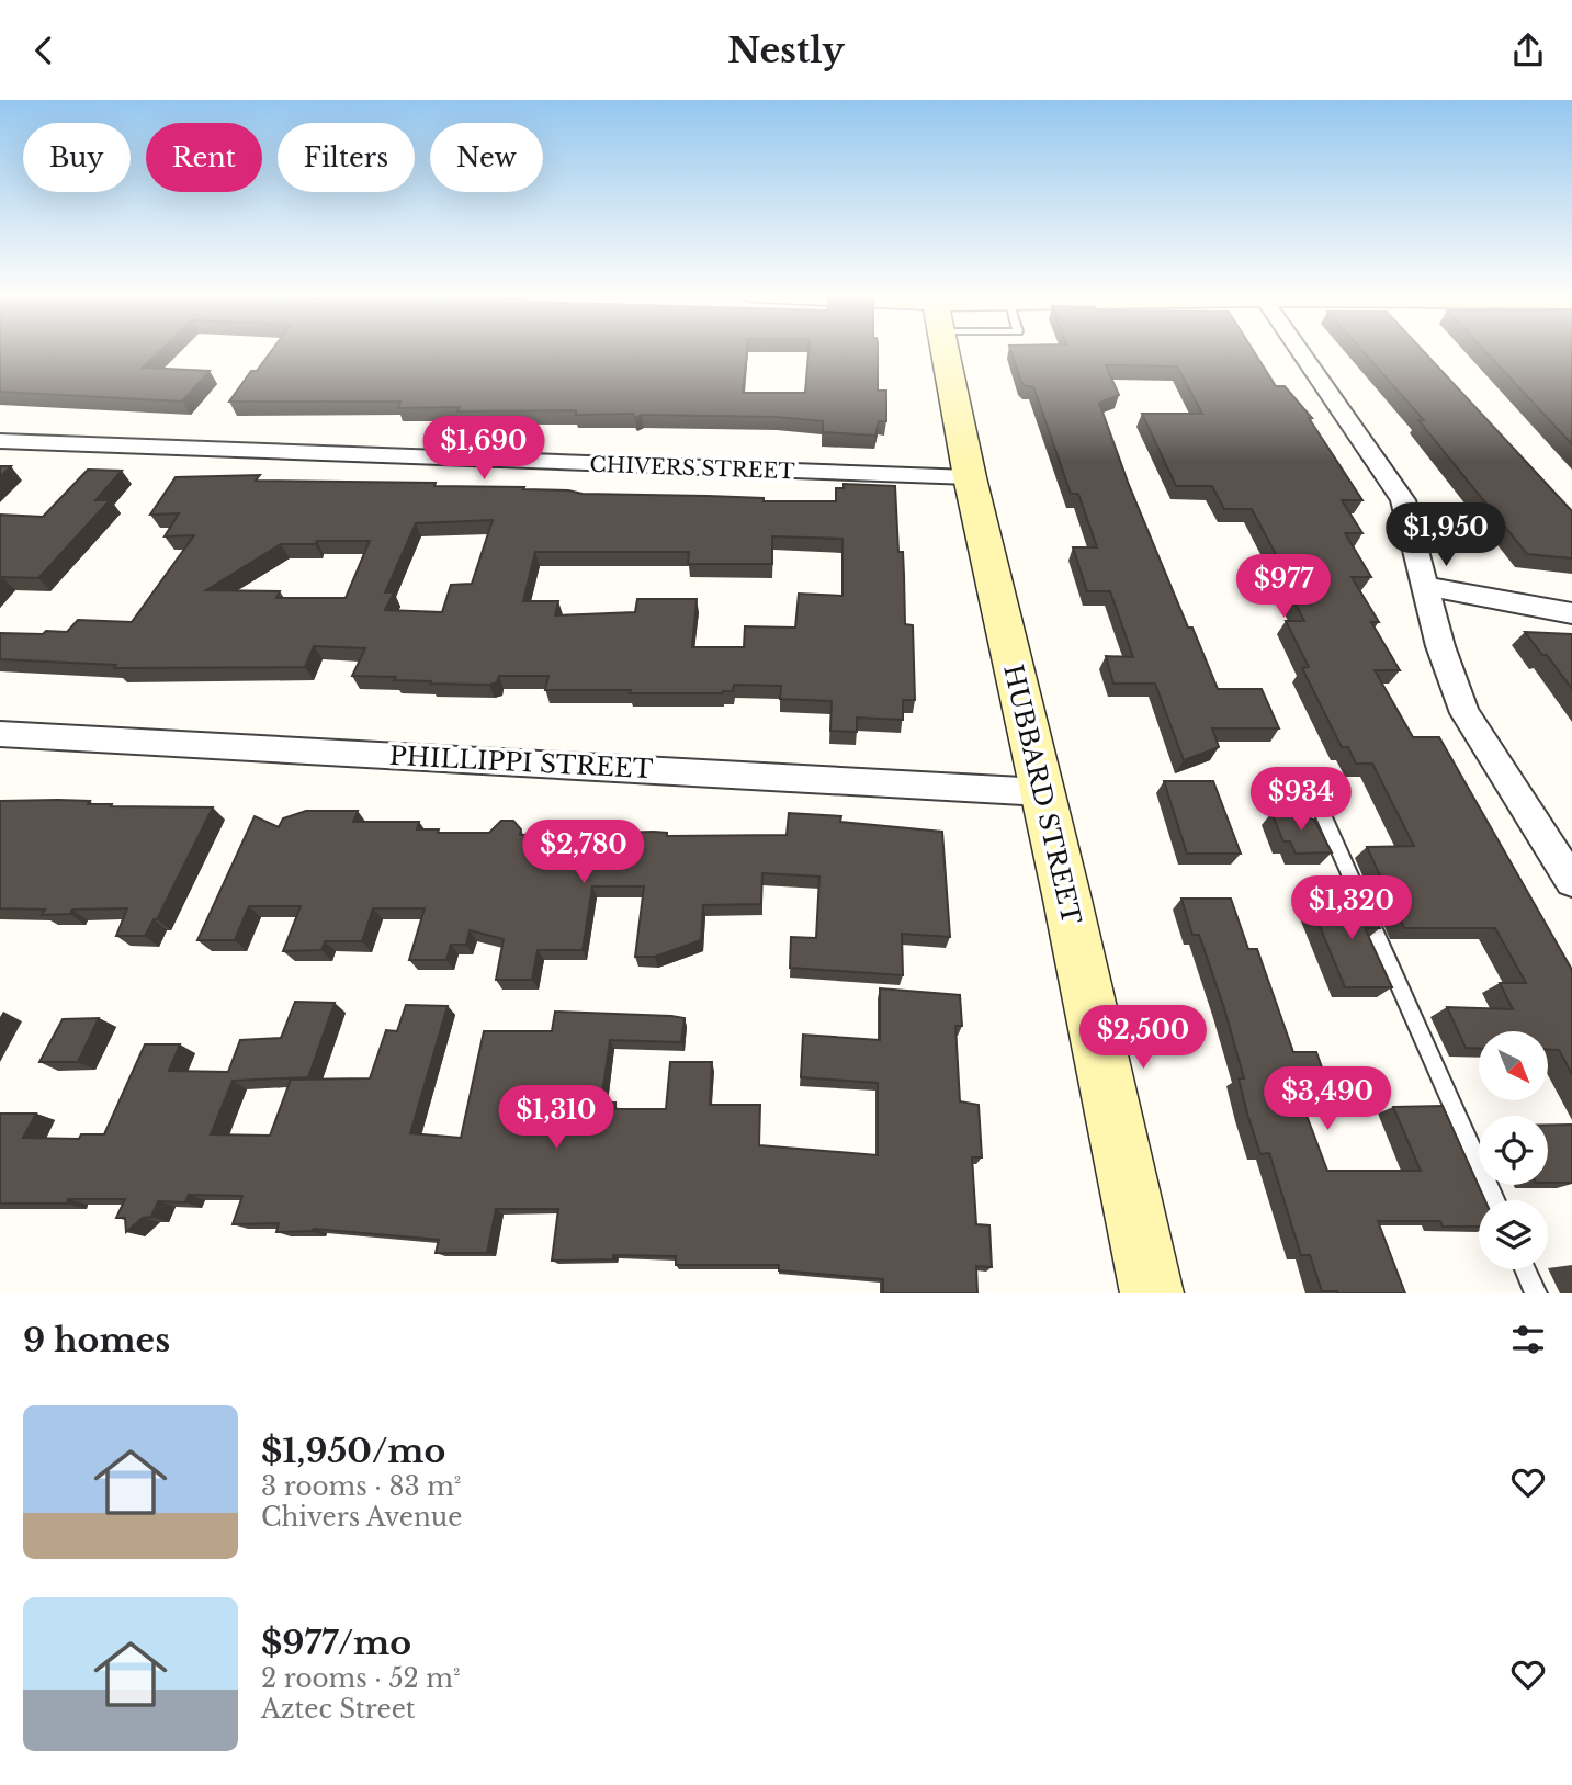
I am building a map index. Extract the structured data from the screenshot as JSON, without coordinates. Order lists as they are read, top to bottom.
{
  "streets": {
    "street": ["CHIVERS STREET", "PHILLIPPI STREET", "HUBBARD STREET"]
  },
  "crossings": [
    ["CHIVERS STREET", "HUBBARD STREET"],
    ["PHILLIPPI STREET", "HUBBARD STREET"]
  ],
  "north": "bottom right",
  "page": {
    "header": "Nestly",
    "chip": [
      "Buy",
      "Rent",
      "Filters",
      "New"
    ],
    "price": [
      "$1,690",
      "$1,950",
      "$977",
      "$934",
      "$2,780",
      "$1,320",
      "$2,500",
      "$3,490",
      "$1,310"
    ],
    "heading": "9 homes",
    "list": [
      {
        "name": "$1,950/mo",
        "note": "3 rooms · 83 m² · Chivers Avenue"
      },
      {
        "name": "$977/mo",
        "note": "2 rooms · 52 m² · Aztec Street"
      }
    ]
  }
}
